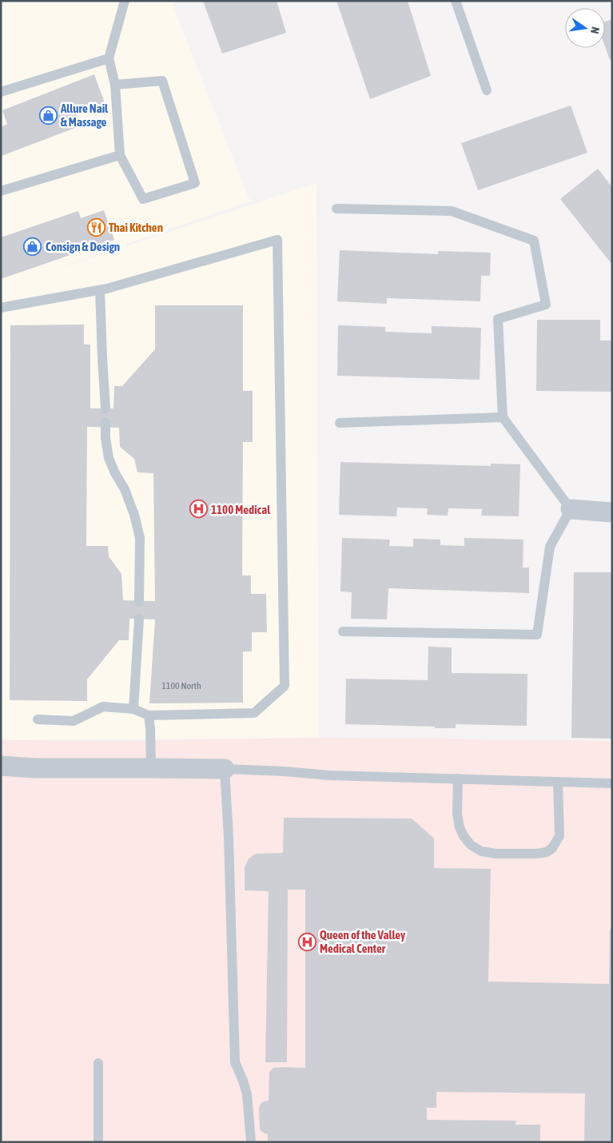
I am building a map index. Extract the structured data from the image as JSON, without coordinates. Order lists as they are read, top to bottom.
{
  "places": {
    "shop": ["Allure Nail & Massage", "Consign & Design"],
    "restaurant": ["Thai Kitchen"],
    "hospital": ["1100 Medical", "Queen of the Valley Medical Center"]
  },
  "house_numbers": ["1100 North"],
  "north": "right"
}
